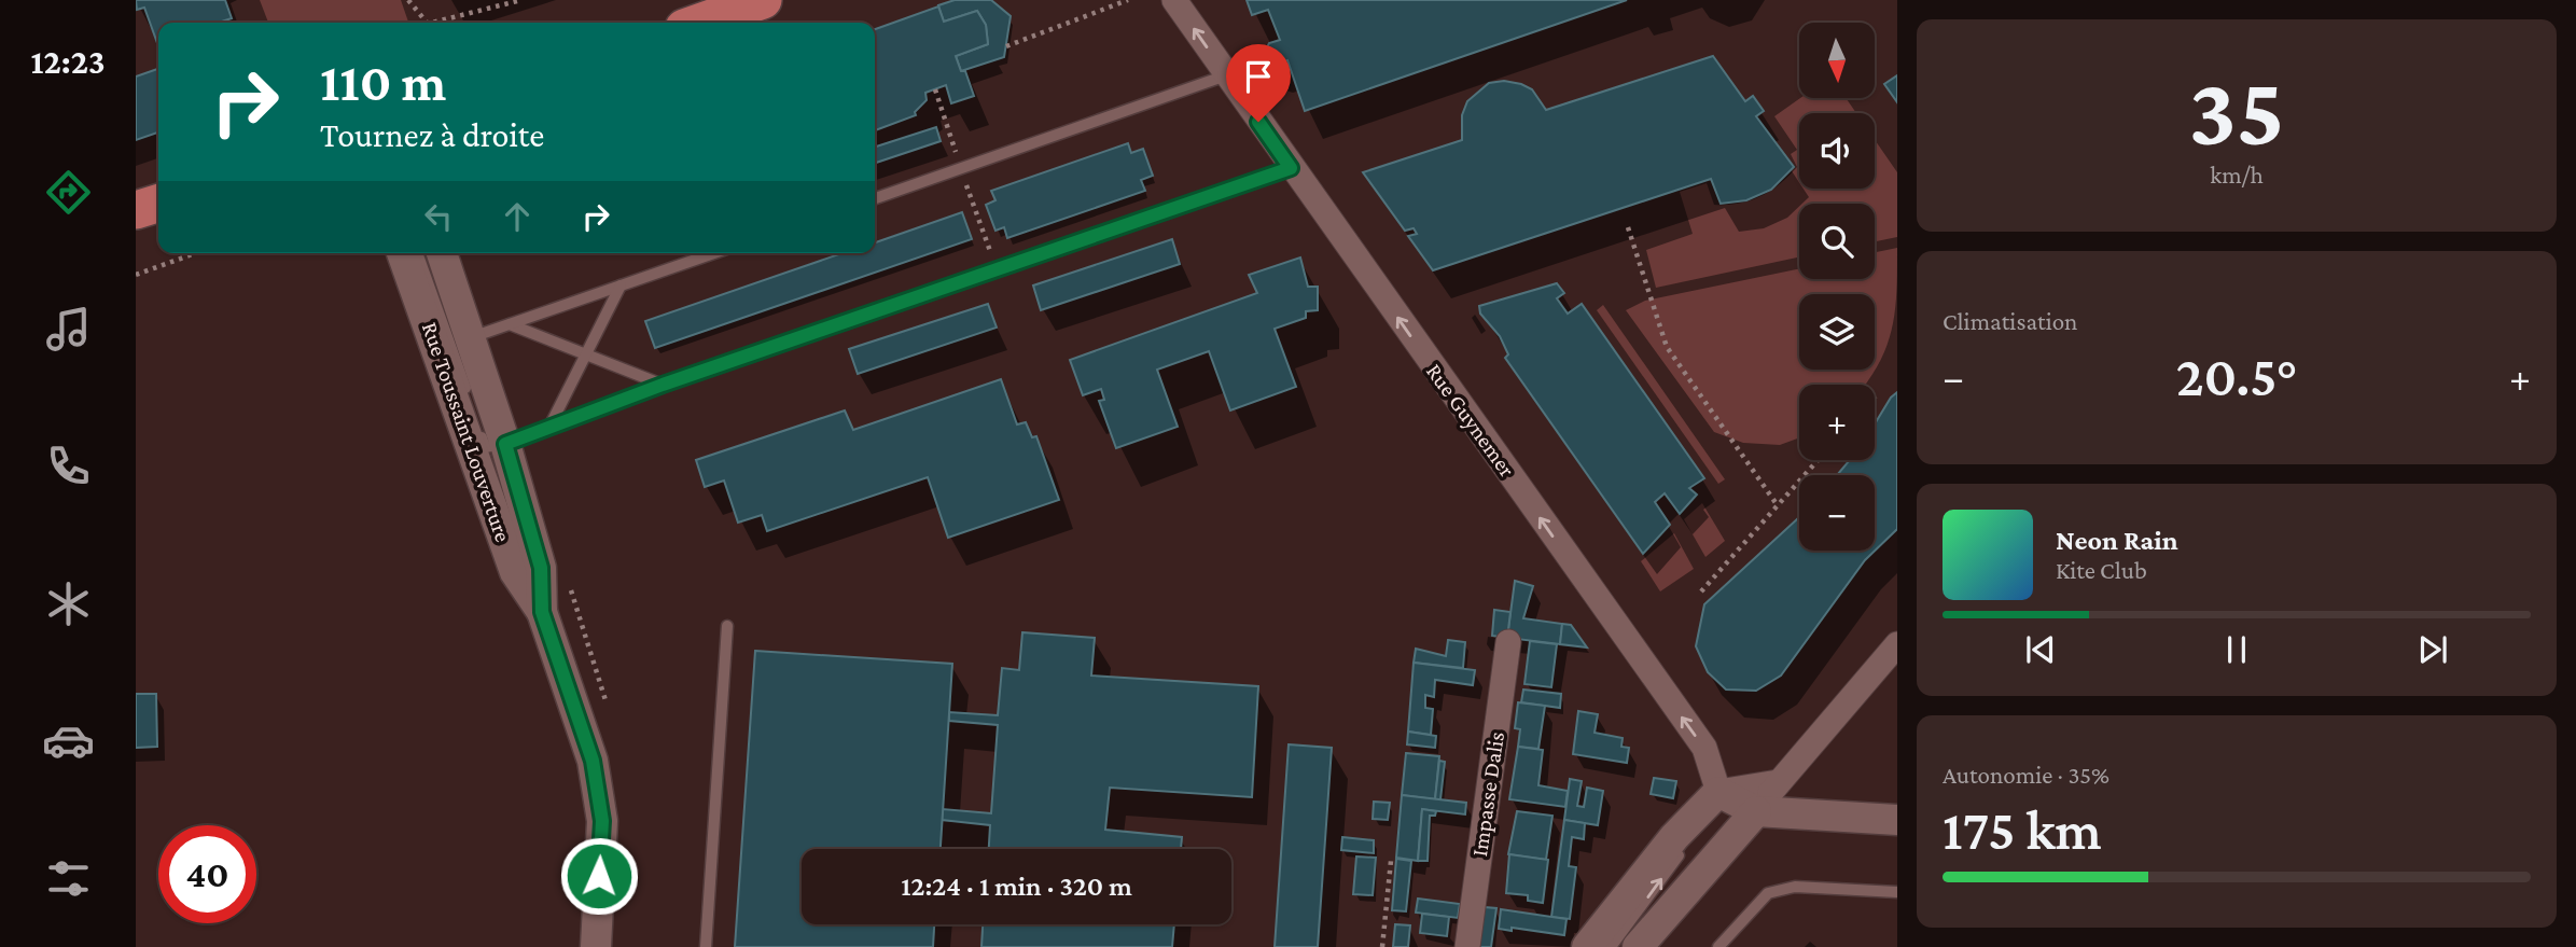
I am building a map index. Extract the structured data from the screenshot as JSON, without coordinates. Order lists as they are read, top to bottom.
{
  "streets": {
    "street": ["Rue Guynemer", "Rue Toussaint Louverture", "Impasse Dalis"]
  },
  "one_way": ["Rue Guynemer"],
  "north": "bottom",
  "page": {
    "tabs": "12:23",
    "tile": [
      ["35", "km/h"],
      "Climatisation",
      ["Autonomie · 35%", "175 km"]
    ],
    "map_buttons": ["+", "−"],
    "turn": ["110 m", "Tournez à droite"],
    "heat": ["−", "20.5°", "+"],
    "song": ["Neon Rain", "Kite Club"],
    "limit": "40",
    "trip": "12:24 · 1 min · 320 m"
  }
}
